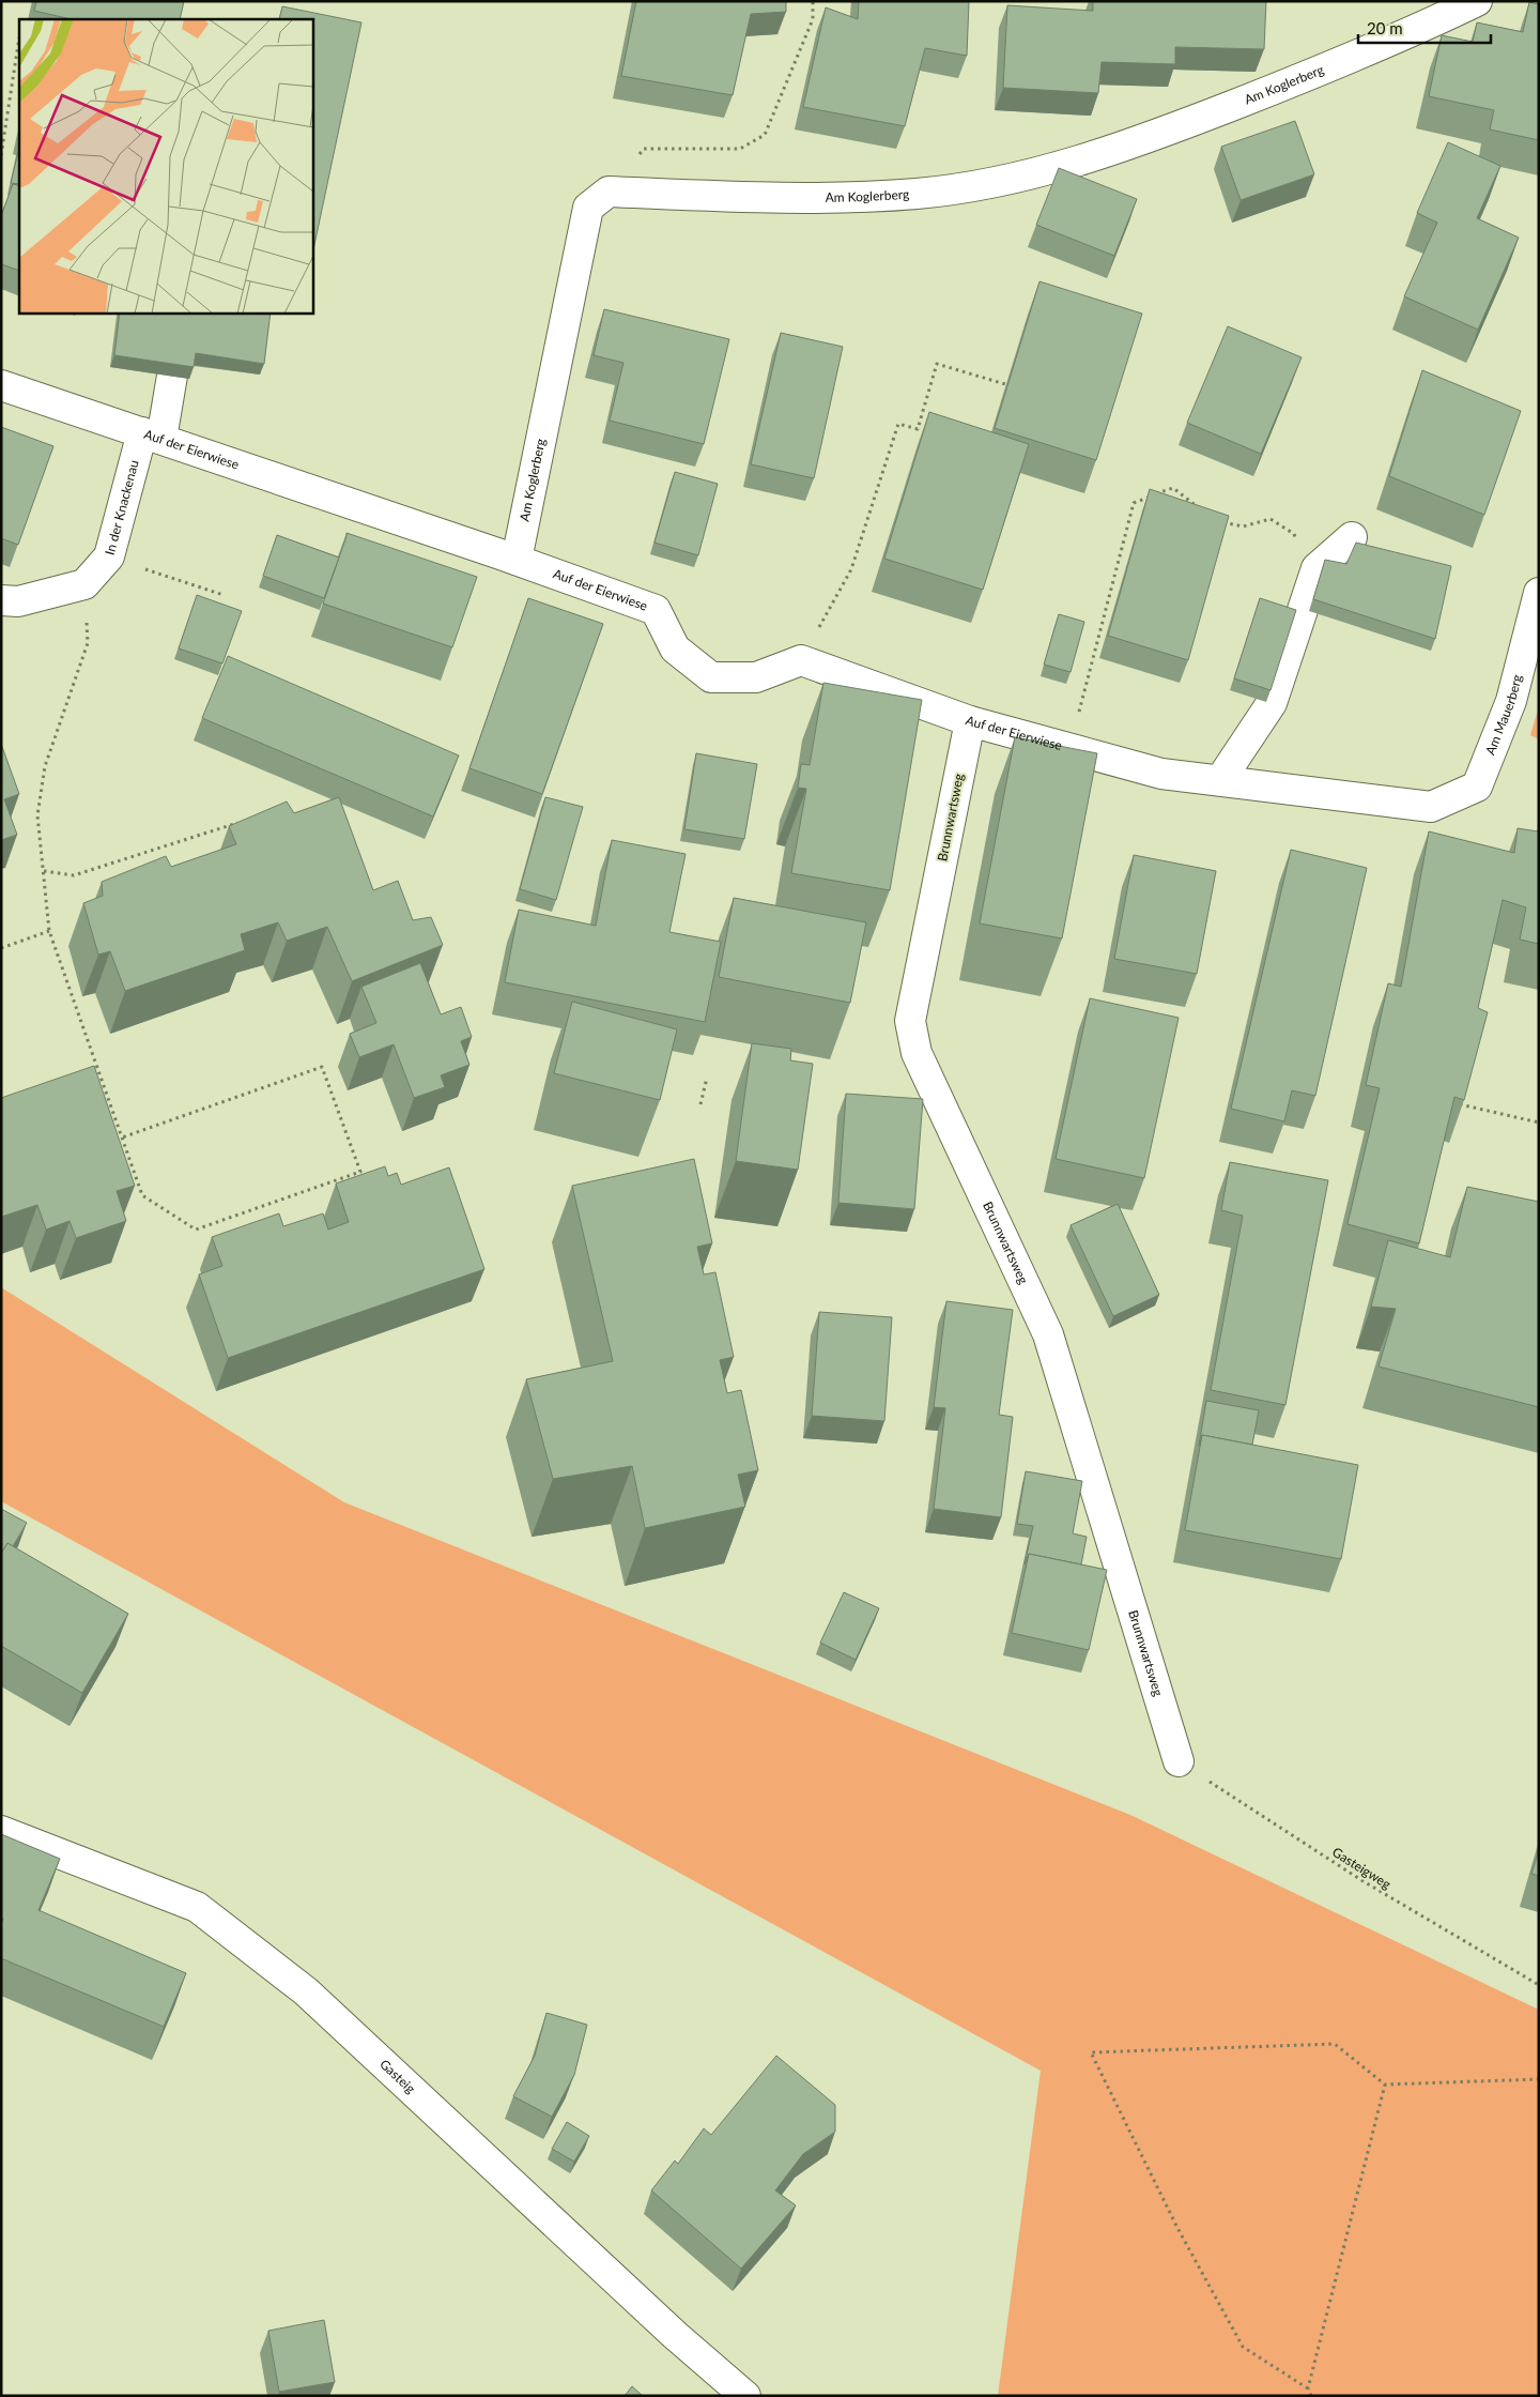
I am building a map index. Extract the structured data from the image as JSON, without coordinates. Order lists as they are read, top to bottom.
{
  "streets": {
    "street": [
      "Am Koglerberg",
      "Auf der Eierwiese",
      "In der Knackenau",
      "Am Mauerberg",
      "Brunnwartsweg",
      "Gasteig"
    ],
    "path": ["Gasteigweg"]
  },
  "crossings": [
    ["Am Koglerberg", "Auf der Eierwiese"],
    ["Auf der Eierwiese", "In der Knackenau"],
    ["Auf der Eierwiese", "Am Mauerberg"],
    ["Auf der Eierwiese", "Brunnwartsweg"],
    ["Brunnwartsweg", "Gasteigweg"]
  ],
  "scale_bar": "20 m"
}
